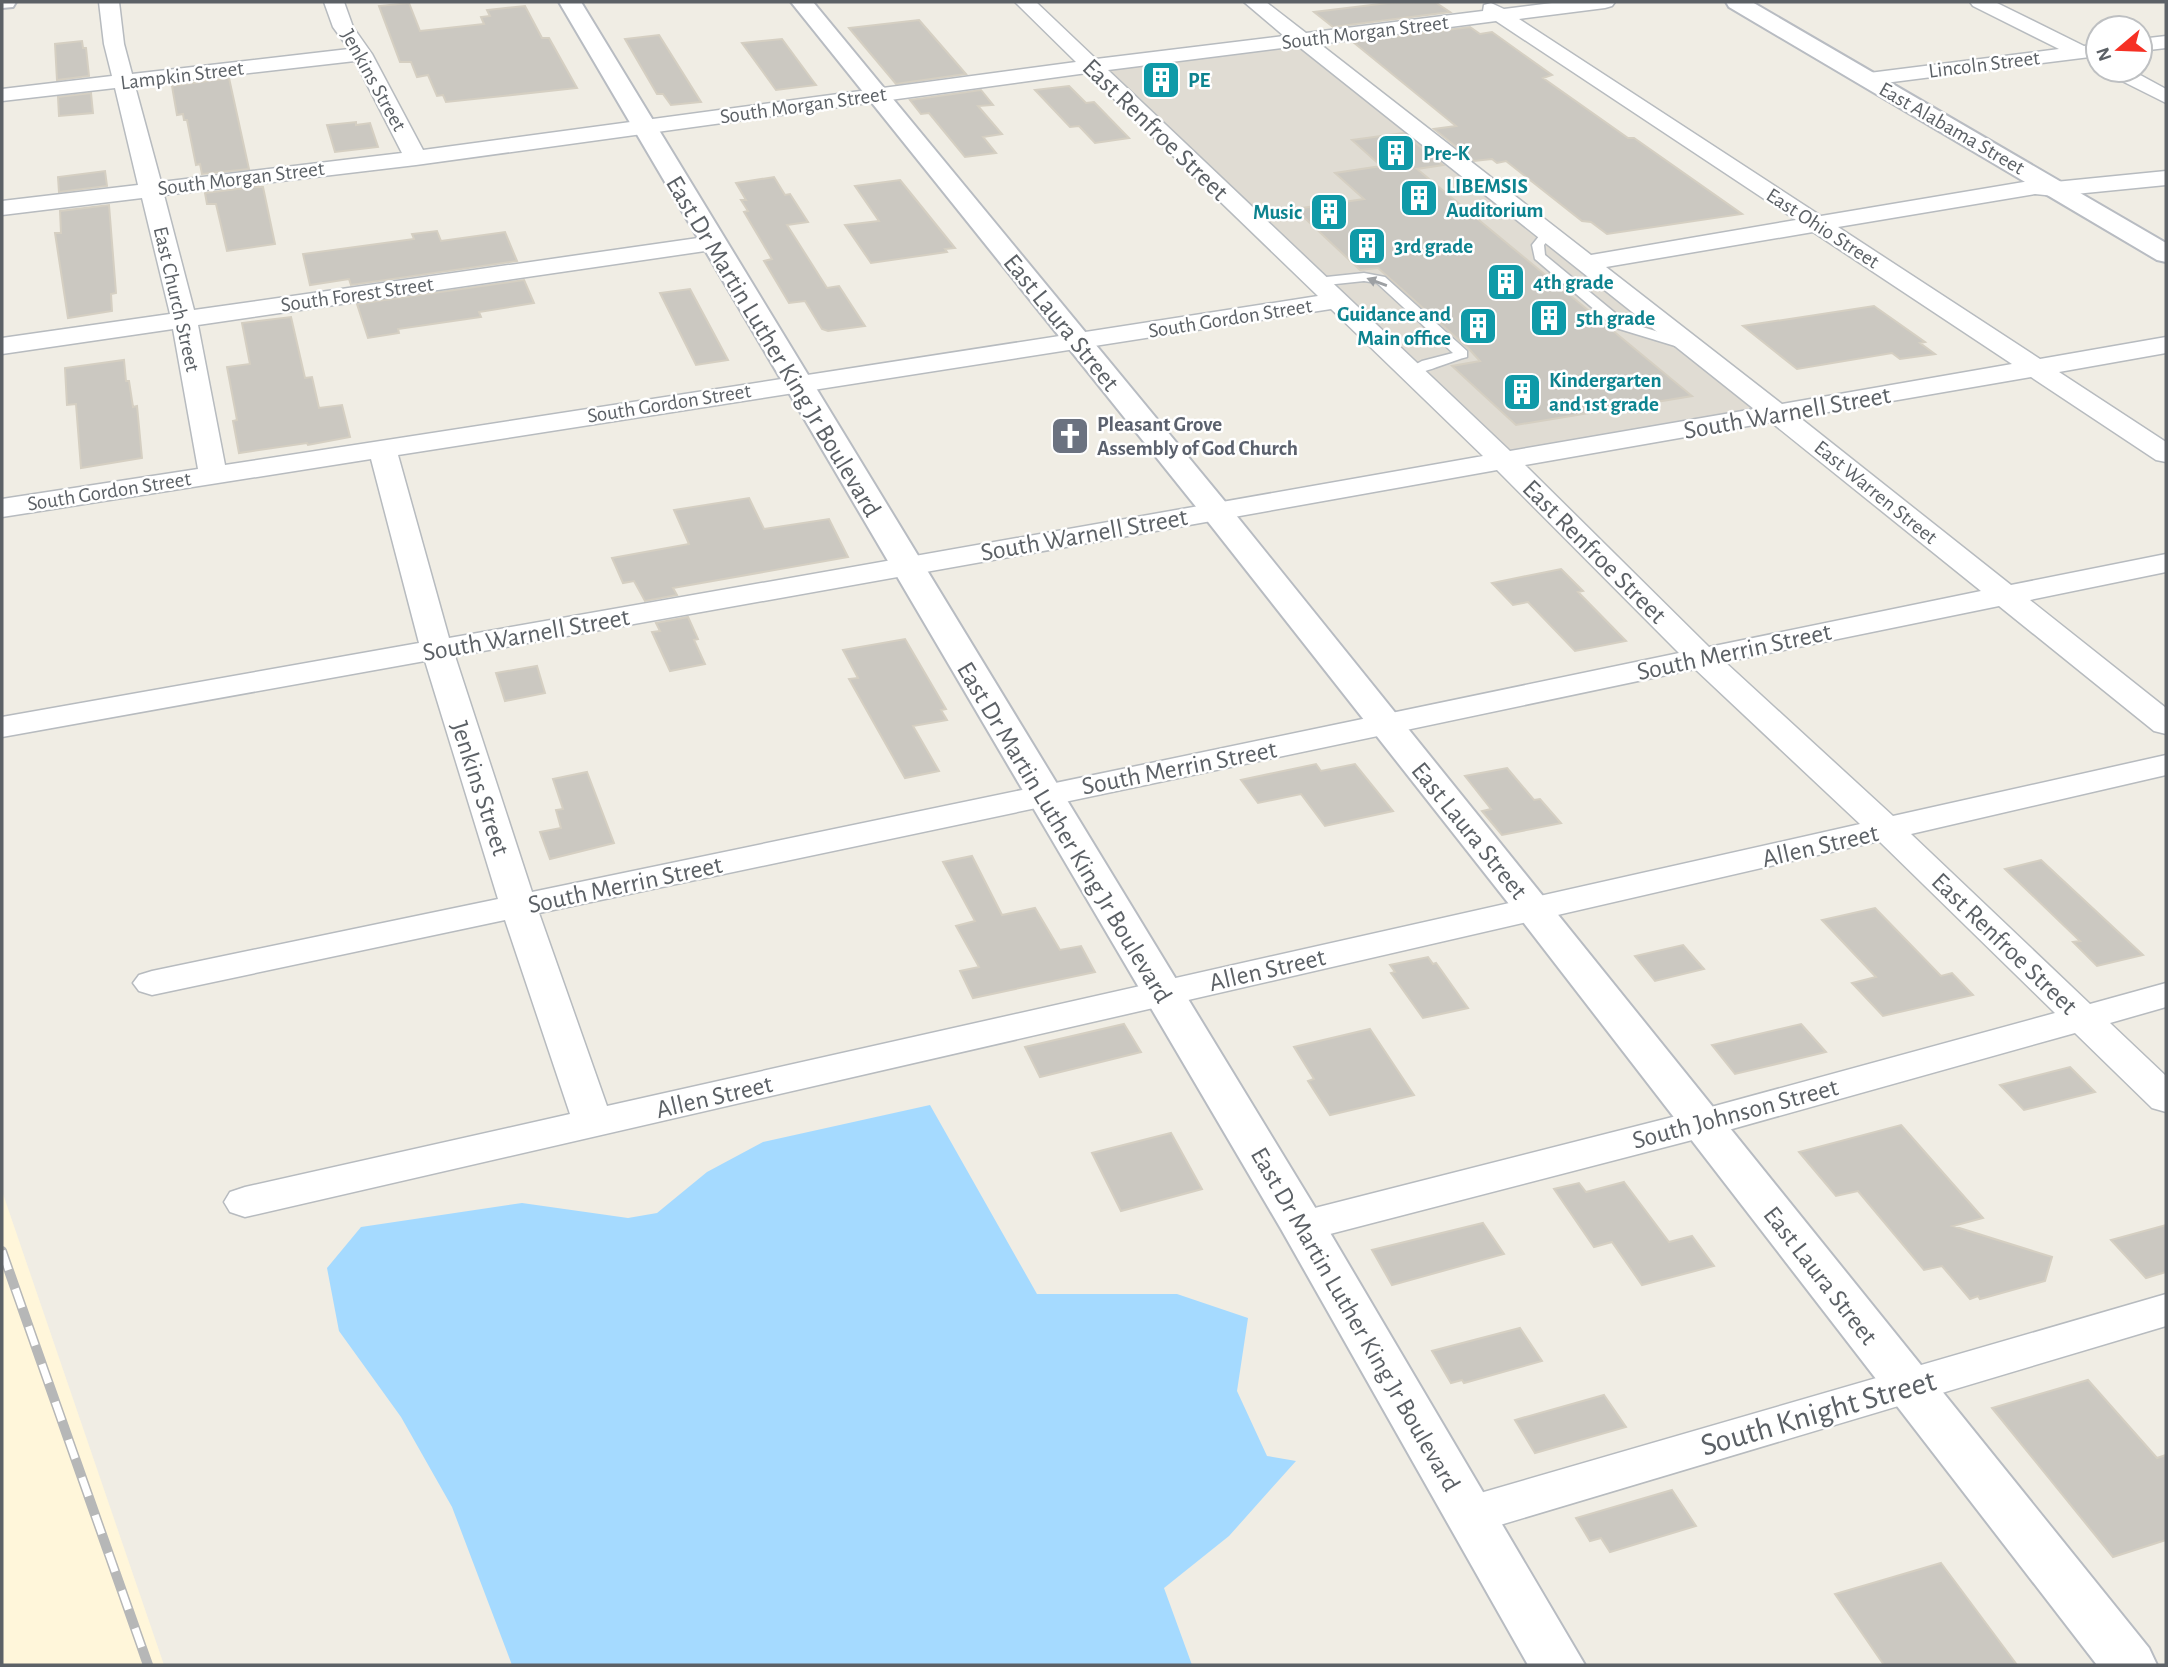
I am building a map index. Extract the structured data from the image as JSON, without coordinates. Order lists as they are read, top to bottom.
{
  "streets": {
    "street": [
      "South Morgan Street",
      "Lincoln Street",
      "Lampkin Street",
      "Jenkins Street",
      "East Alabama Street",
      "East Renfroe Street",
      "East Ohio Street",
      "South Forest Street",
      "East Church Street",
      "South Gordon Street",
      "East Laura Street",
      "East Dr Martin Luther King Jr Boulevard",
      "South Warnell Street",
      "East Warren Street",
      "South Merrin Street",
      "Allen Street",
      "South Johnson Street",
      "South Knight Street"
    ]
  },
  "crossings": [
    ["South Morgan Street", "Jenkins Street"],
    ["South Morgan Street", "East Renfroe Street"],
    ["South Morgan Street", "East Ohio Street"],
    ["South Morgan Street", "East Church Street"],
    ["South Morgan Street", "East Laura Street"],
    ["South Morgan Street", "East Dr Martin Luther King Jr Boulevard"],
    ["South Morgan Street", "East Warren Street"],
    ["Lincoln Street", "East Alabama Street"],
    ["Lampkin Street", "Jenkins Street"],
    ["Lampkin Street", "East Church Street"],
    ["Jenkins Street", "South Gordon Street"],
    ["Jenkins Street", "South Warnell Street"],
    ["Jenkins Street", "South Merrin Street"],
    ["Jenkins Street", "Allen Street"],
    ["East Renfroe Street", "South Gordon Street"],
    ["East Renfroe Street", "South Warnell Street"],
    ["East Renfroe Street", "South Merrin Street"],
    ["East Renfroe Street", "Allen Street"],
    ["East Renfroe Street", "South Johnson Street"],
    ["East Ohio Street", "South Warnell Street"],
    ["South Forest Street", "East Church Street"],
    ["South Forest Street", "East Dr Martin Luther King Jr Boulevard"],
    ["East Church Street", "South Gordon Street"],
    ["South Gordon Street", "East Laura Street"],
    ["South Gordon Street", "East Dr Martin Luther King Jr Boulevard"],
    ["East Laura Street", "South Warnell Street"],
    ["East Laura Street", "South Merrin Street"],
    ["East Laura Street", "Allen Street"],
    ["East Laura Street", "South Johnson Street"],
    ["East Laura Street", "South Knight Street"],
    ["East Dr Martin Luther King Jr Boulevard", "South Warnell Street"],
    ["East Dr Martin Luther King Jr Boulevard", "South Merrin Street"],
    ["East Dr Martin Luther King Jr Boulevard", "Allen Street"],
    ["East Dr Martin Luther King Jr Boulevard", "South Johnson Street"],
    ["East Dr Martin Luther King Jr Boulevard", "South Knight Street"],
    ["South Warnell Street", "East Warren Street"],
    ["East Warren Street", "South Merrin Street"]
  ],
  "places": {
    "building": [
      "PE",
      "Pre-K",
      "LIBEMSIS Auditorium",
      "Music",
      "3rd grade",
      "4th grade",
      "5th grade",
      "Guidance and Main office",
      "Kindergarten and 1st grade"
    ],
    "church": ["Pleasant Grove Assembly of God Church"]
  },
  "north": "left"
}
